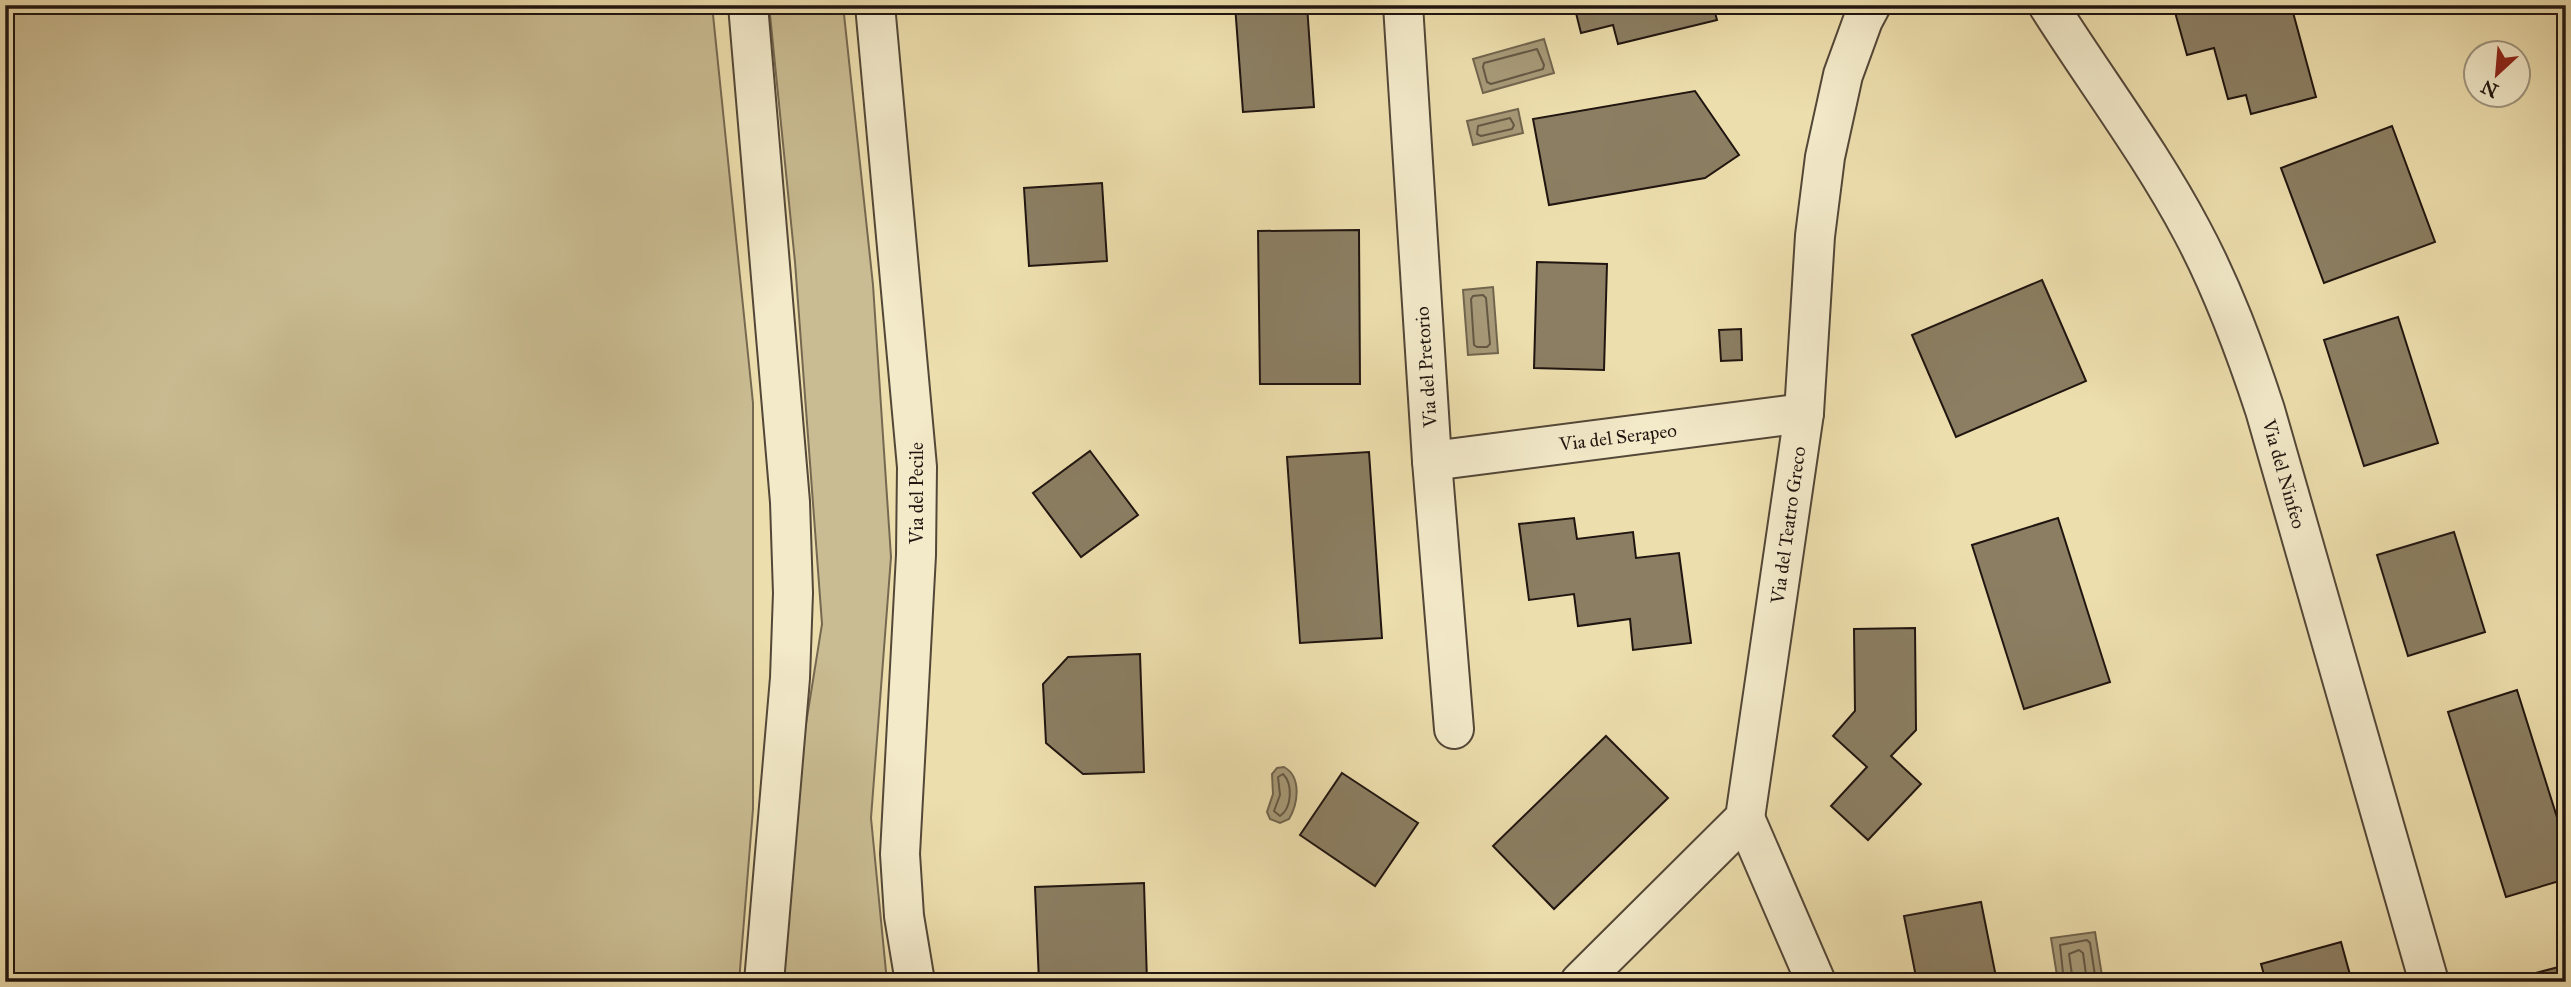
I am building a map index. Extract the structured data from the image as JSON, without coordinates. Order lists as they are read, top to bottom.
{
  "streets": {
    "street": [
      "Via del Pretorio",
      "Via del Serapeo",
      "Via del Ninfeo",
      "Via del Pecile",
      "Via del Teatro Greco"
    ]
  },
  "crossings": [
    ["Via del Pretorio", "Via del Serapeo"],
    ["Via del Serapeo", "Via del Teatro Greco"]
  ],
  "north": "bottom left"
}
